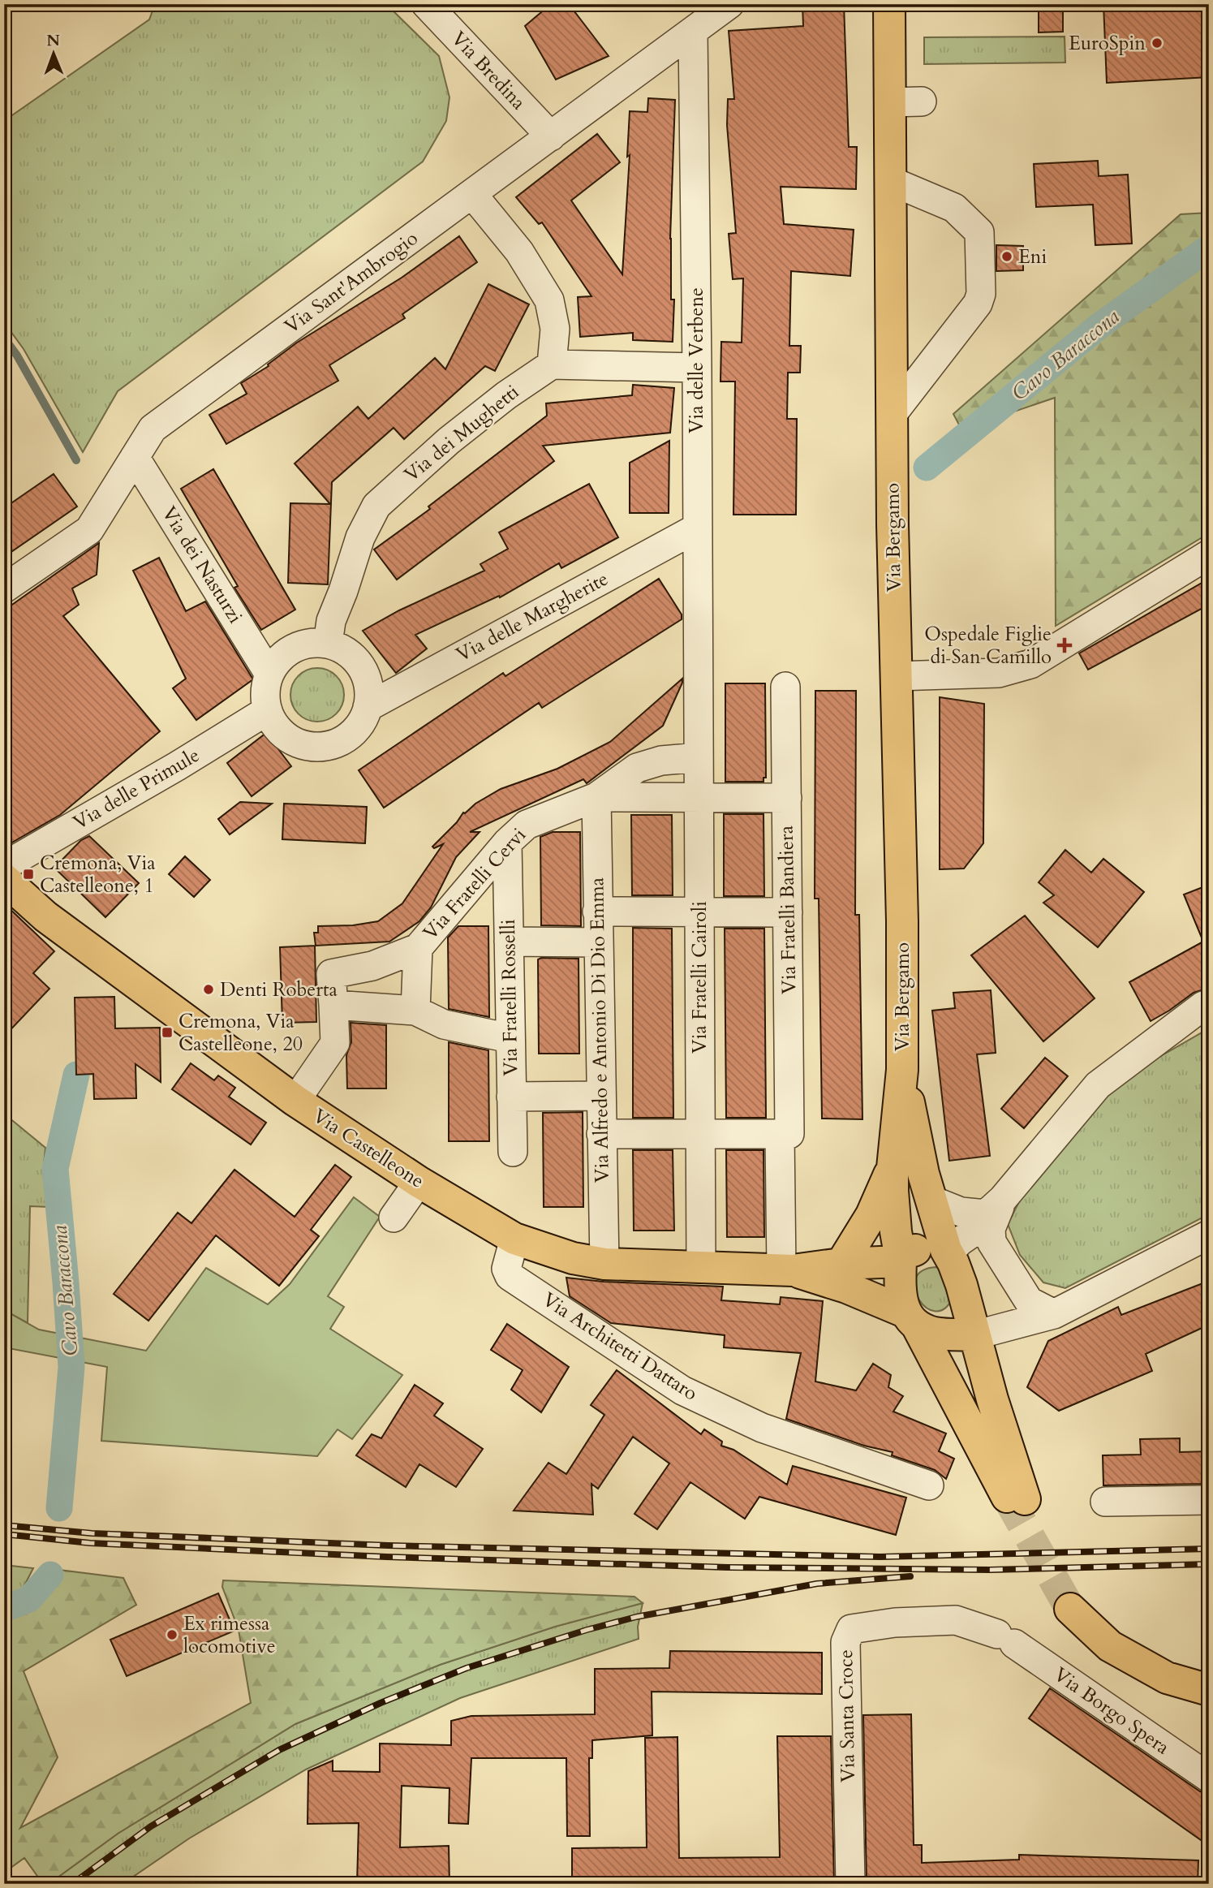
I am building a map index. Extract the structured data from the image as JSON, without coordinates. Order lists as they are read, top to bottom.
{
  "streets": {
    "main road": ["Via Bergamo", "Via Castelleone"],
    "street": [
      "Via Bredina",
      "Via Sant'Ambrogio",
      "Via delle Verbene",
      "Via dei Mughetti",
      "Via dei Nasturzi",
      "Via delle Margherite",
      "Via delle Primule",
      "Via Fratelli Cervi",
      "Via Fratelli Bandiera",
      "Via Fratelli Cairoli",
      "Via Fratelli Rosselli",
      "Via Alfredo e Antonio Di Dio Emma",
      "Via Architetti Dattaro",
      "Via Borgo Spera",
      "Via Santa Croce"
    ]
  },
  "crossings": [
    ["Via Bredina", "Via Sant'Ambrogio"],
    ["Via Sant'Ambrogio", "Via delle Verbene"],
    ["Via Sant'Ambrogio", "Via dei Nasturzi"],
    ["Via delle Verbene", "Via delle Margherite"],
    ["Via delle Verbene", "Via Fratelli Cairoli"],
    ["Via dei Mughetti", "Via dei Nasturzi"],
    ["Via dei Mughetti", "Via delle Margherite"],
    ["Via dei Mughetti", "Via delle Primule"],
    ["Via Bergamo", "Via Castelleone"],
    ["Via dei Nasturzi", "Via delle Margherite"],
    ["Via dei Nasturzi", "Via delle Primule"],
    ["Via delle Margherite", "Via delle Primule"],
    ["Via Fratelli Cervi", "Via Fratelli Bandiera"],
    ["Via Fratelli Cervi", "Via Fratelli Cairoli"],
    ["Via Fratelli Cervi", "Via Fratelli Rosselli"],
    ["Via Fratelli Cervi", "Via Alfredo e Antonio Di Dio Emma"],
    ["Via Fratelli Cervi", "Via Castelleone"],
    ["Via Fratelli Bandiera", "Via Castelleone"],
    ["Via Fratelli Cairoli", "Via Castelleone"],
    ["Via Alfredo e Antonio Di Dio Emma", "Via Castelleone"],
    ["Via Castelleone", "Via Architetti Dattaro"],
    ["Via Borgo Spera", "Via Santa Croce"]
  ],
  "water": ["Cavo Baraccona"],
  "places": {
    "other": [
      "EuroSpin",
      "Eni",
      "Denti Roberta",
      "Ex rimessa locomotive"
    ],
    "health": ["Ospedale Figlie di San Camillo"],
    "transit": ["Cremona, Via Castelleone, 1", "Cremona, Via Castelleone, 20"]
  },
  "north": "top"
}
